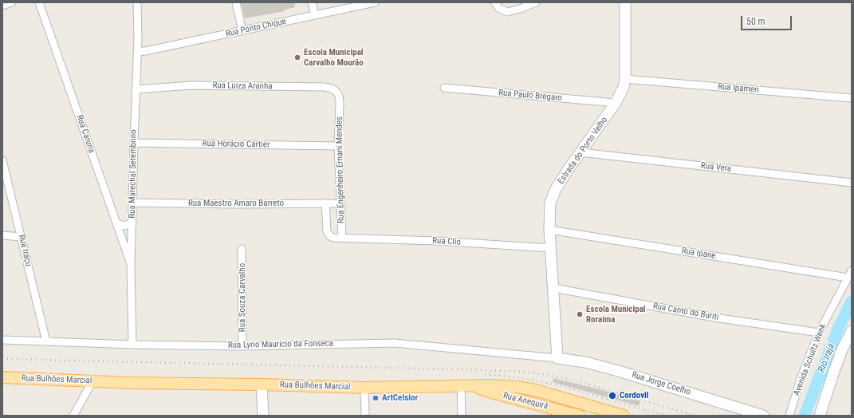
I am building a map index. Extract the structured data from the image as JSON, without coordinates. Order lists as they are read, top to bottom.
{
  "streets": {
    "main road": ["Rua Bulhões Marcial", "Rua Anequirá"],
    "street": [
      "Rua Ponto Chique",
      "Rua Luiza Aranha",
      "Rua Ipameri",
      "Rua Paulo Bregaro",
      "Rua Caruna",
      "Rua Horácio Cartier",
      "Estrada do Porto Velho",
      "Rua Vera",
      "Rua Engenheiro Ernani Mendes",
      "Rua Marechal Setembrino",
      "Rua Maestro Amaro Barreto",
      "Rua Clio",
      "Rua Iraçu",
      "Rua Ipane",
      "Rua Souza Carvalho",
      "Rua Canto do Buriti",
      "Rua Lyrio Mauricio da Fonseca",
      "Avenida Schultz Wenk",
      "Rua Jorge Coelho"
    ]
  },
  "crossings": [
    ["Rua Ponto Chique", "Rua Marechal Setembrino"],
    ["Rua Luiza Aranha", "Rua Engenheiro Ernani Mendes"],
    ["Rua Luiza Aranha", "Rua Marechal Setembrino"],
    ["Rua Ipameri", "Estrada do Porto Velho"],
    ["Rua Paulo Bregaro", "Estrada do Porto Velho"],
    ["Rua Caruna", "Rua Marechal Setembrino"],
    ["Rua Horácio Cartier", "Rua Engenheiro Ernani Mendes"],
    ["Rua Horácio Cartier", "Rua Marechal Setembrino"],
    ["Estrada do Porto Velho", "Rua Vera"],
    ["Estrada do Porto Velho", "Rua Clio"],
    ["Estrada do Porto Velho", "Rua Ipane"],
    ["Estrada do Porto Velho", "Rua Canto do Buriti"],
    ["Estrada do Porto Velho", "Rua Lyrio Mauricio da Fonseca"],
    ["Estrada do Porto Velho", "Rua Jorge Coelho"],
    ["Rua Engenheiro Ernani Mendes", "Rua Maestro Amaro Barreto"],
    ["Rua Engenheiro Ernani Mendes", "Rua Clio"],
    ["Rua Marechal Setembrino", "Rua Maestro Amaro Barreto"],
    ["Rua Marechal Setembrino", "Rua Lyrio Mauricio da Fonseca"],
    ["Rua Maestro Amaro Barreto", "Rua Clio"],
    ["Rua Iraçu", "Rua Lyrio Mauricio da Fonseca"],
    ["Rua Ipane", "Avenida Schultz Wenk"],
    ["Rua Souza Carvalho", "Rua Lyrio Mauricio da Fonseca"],
    ["Rua Canto do Buriti", "Avenida Schultz Wenk"],
    ["Rua Lyrio Mauricio da Fonseca", "Rua Jorge Coelho"],
    ["Rua Bulhões Marcial", "Rua Anequirá"]
  ],
  "water": ["Rio Irajá"],
  "places": [
    "Escola Municipal Carvalho Mourão",
    "Escola Municipal Roraima",
    "Cordovil",
    "ArtCelsior"
  ],
  "scale_bar": "50 m"
}
